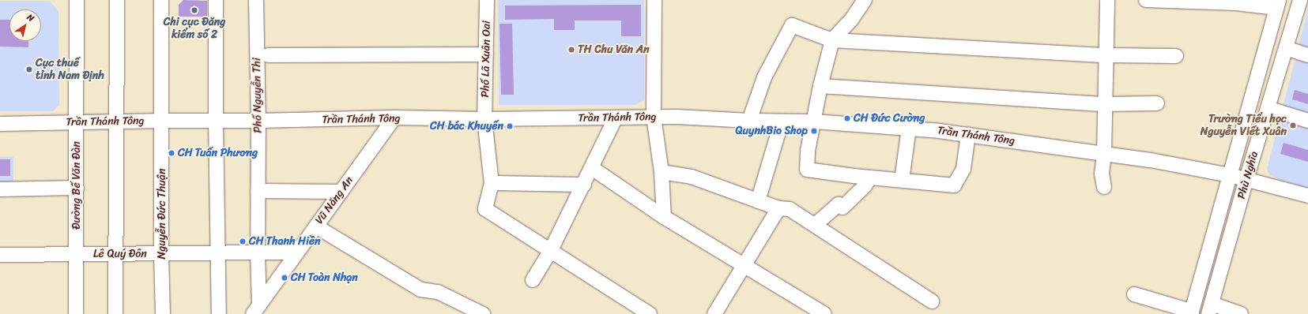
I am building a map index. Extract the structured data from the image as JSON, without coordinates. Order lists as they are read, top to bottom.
{
  "streets": {
    "street": [
      "Phố Lã Xuân Oai",
      "Phố Nguyễn Thi",
      "Trần Thánh Tông",
      "Phù Nghĩa",
      "Đường Bế Văn Đàn",
      "Vũ Năng An",
      "Nguyễn Đức Thuận",
      "Lê Quý Đôn"
    ]
  },
  "crossings": [
    ["Phố Lã Xuân Oai", "Trần Thánh Tông"],
    ["Phố Nguyễn Thi", "Trần Thánh Tông"],
    ["Phố Nguyễn Thi", "Vũ Năng An"],
    ["Phố Nguyễn Thi", "Lê Quý Đôn"],
    ["Trần Thánh Tông", "Phù Nghĩa"],
    ["Trần Thánh Tông", "Đường Bế Văn Đàn"],
    ["Trần Thánh Tông", "Vũ Năng An"],
    ["Trần Thánh Tông", "Nguyễn Đức Thuận"],
    ["Đường Bế Văn Đàn", "Lê Quý Đôn"],
    ["Vũ Năng An", "Lê Quý Đôn"],
    ["Nguyễn Đức Thuận", "Lê Quý Đôn"]
  ],
  "places": [
    "Chi cục Đăng kiểm số 2",
    "TH Chu Văn An",
    "Cục thuế tỉnh Nam Định",
    "CH Đức Cường",
    "Trường Tiểu học Nguyễn Viết Xuân",
    "CH bác Khuyến",
    "QuynhBio Shop",
    "CH Tuấn Phương",
    "CH Thanh Hiền",
    "CH Toàn Nhạn"
  ],
  "north": "top right"
}
